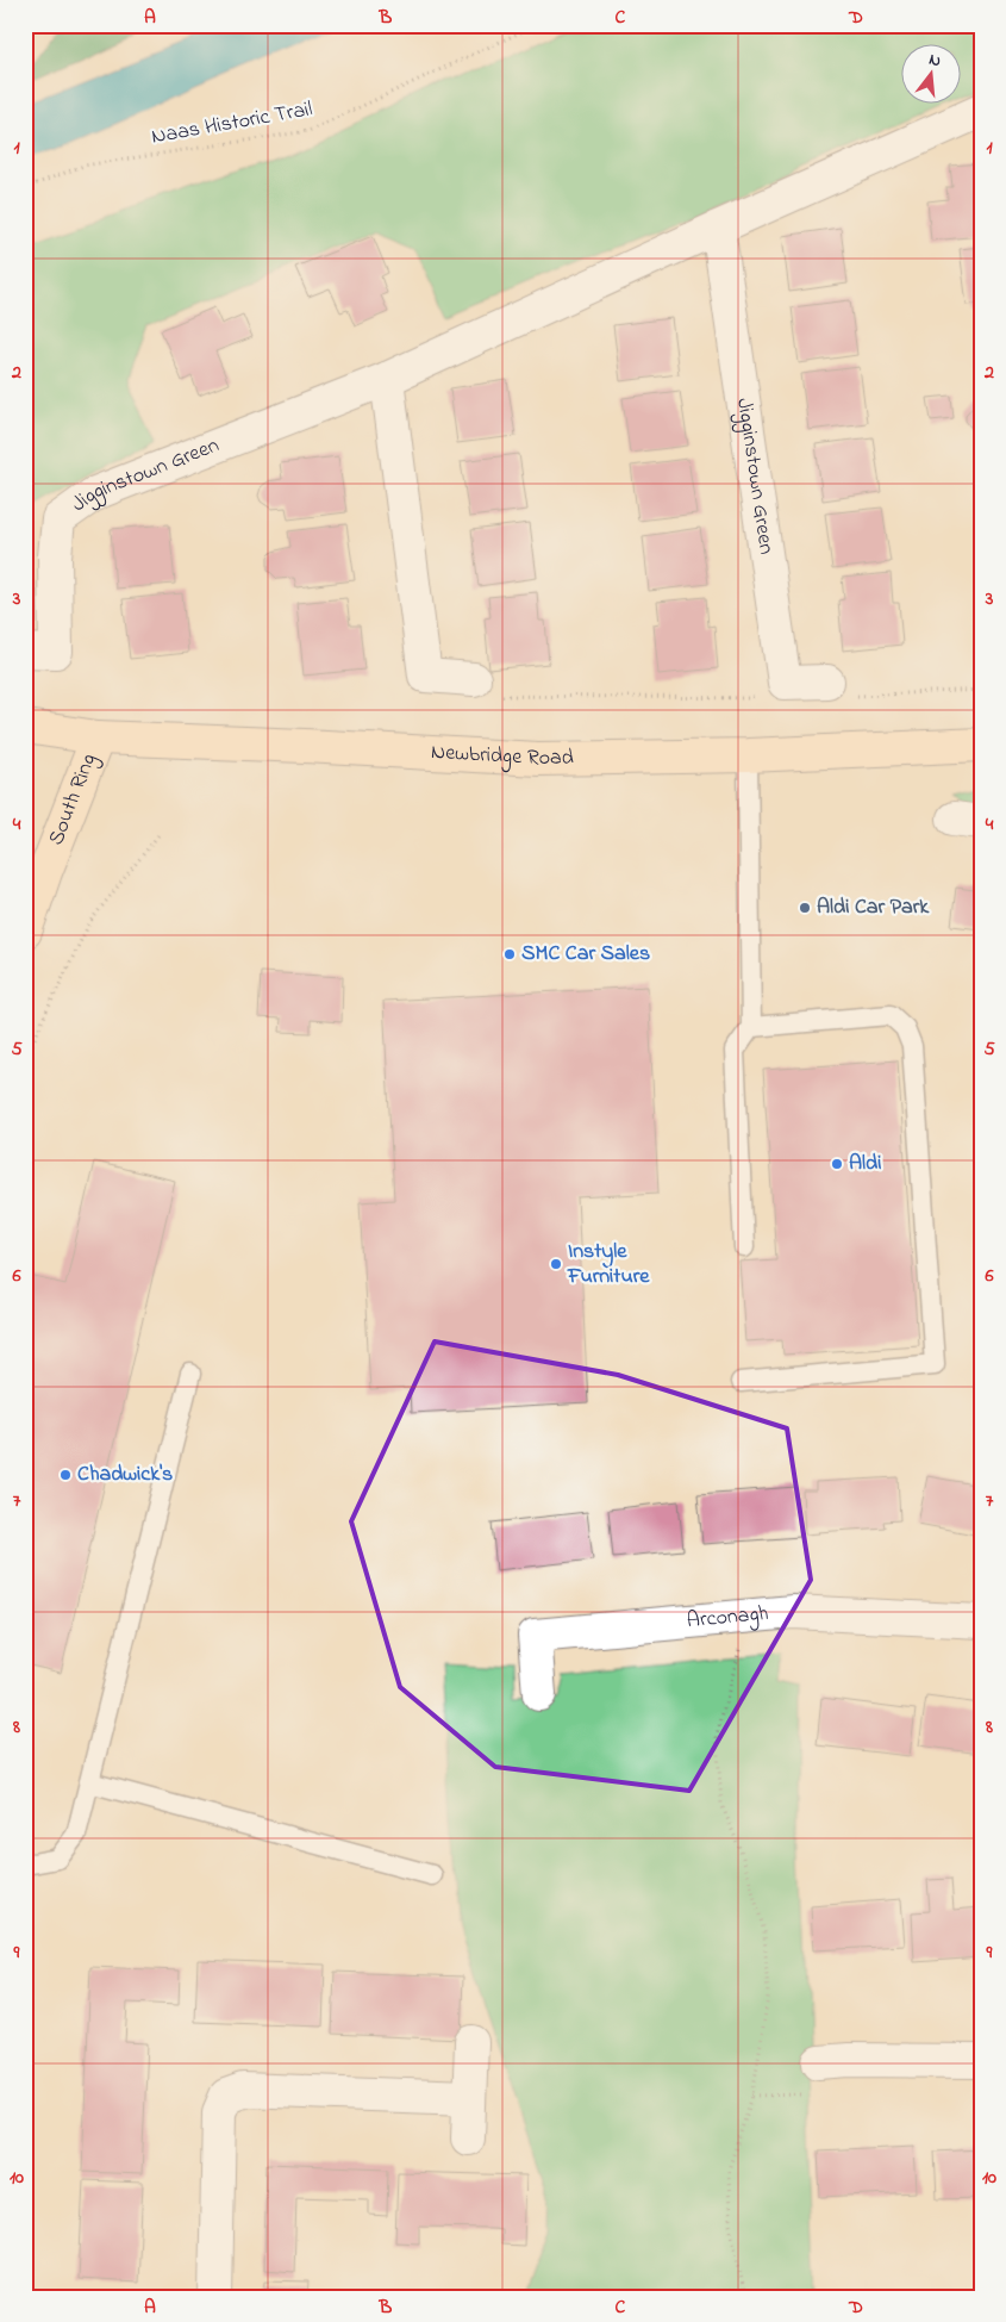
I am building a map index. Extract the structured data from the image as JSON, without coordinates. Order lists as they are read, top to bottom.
{
  "streets": {
    "main road": ["Newbridge Road", "South Ring"],
    "street": ["Jigginstown Green", "Arconagh"],
    "path": ["Naas Historic Trail"]
  },
  "crossings": [
    ["Newbridge Road", "South Ring"]
  ],
  "places": [
    "Aldi Car Park",
    "SMC Car Sales",
    "Aldi",
    "Instyle Furniture",
    "Chadwick's"
  ],
  "north": "top",
  "grid": {
    "columns": [
      "A",
      "B",
      "C",
      "D"
    ],
    "rows": [
      "1",
      "2",
      "3",
      "4",
      "5",
      "6",
      "7",
      "8",
      "9",
      "10"
    ]
  }
}
